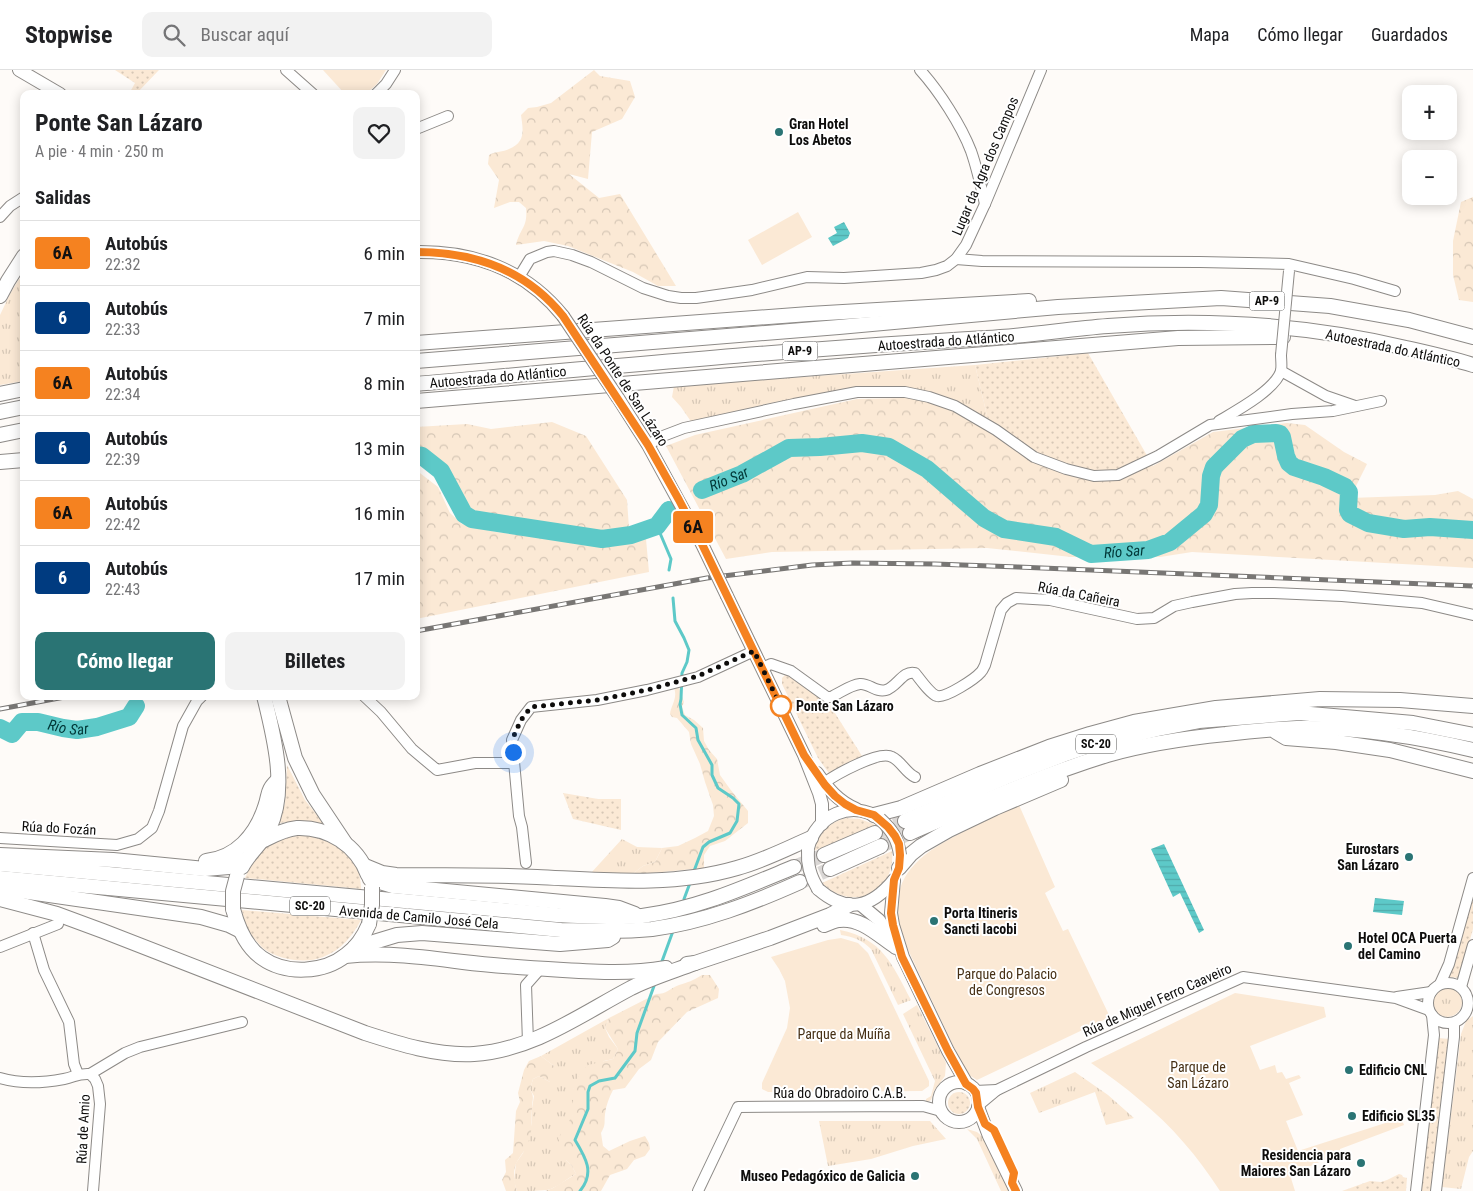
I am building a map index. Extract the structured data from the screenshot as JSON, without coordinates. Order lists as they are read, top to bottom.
{
  "streets": {
    "highway": [
      "AP-9",
      "Autoestrada do Atlántico",
      "SC-20",
      "Avenida de Camilo José Cela"
    ],
    "main road": ["Rúa da Ponte de San Lázaro"],
    "street": [
      "Lugar da Agra dos Campos",
      "Rúa da Cañeira",
      "Rúa do Fozán",
      "Rúa de Miguel Ferro Caaveiro",
      "Rúa do Obradoiro C.A.B.",
      "Rúa de Amio"
    ]
  },
  "crossings": [
    ["Rúa da Ponte de San Lázaro", "Rúa da Cañeira"],
    ["Rúa da Ponte de San Lázaro", "SC-20"],
    ["Rúa de Miguel Ferro Caaveiro", "Rúa do Obradoiro C.A.B."]
  ],
  "water": ["Río Sar"],
  "parks": ["Parque do Palacio de Congresos", "Parque da Muíña", "Parque de San Lázaro"],
  "places": [
    "Gran Hotel Los Abetos",
    "Ponte San Lázaro",
    "Eurostars San Lázaro",
    "Porta Itineris Sancti Iacobi",
    "Hotel OCA Puerta del Camino",
    "Edificio CNL",
    "Edificio SL35",
    "Residencia para Maiores San Lázaro",
    "Museo Pedagóxico de Galicia"
  ],
  "lines": ["bus line 6A"],
  "page": {
    "header": "Stopwise",
    "search": "Buscar aquí",
    "nav": ["Mapa", "Cómo llegar", "Guardados"],
    "on_map": "6A",
    "map_buttons": ["+", "−"],
    "heading": [
      ["Ponte San Lázaro", "A pie · 4 min · 250 m"],
      "Salidas"
    ],
    "list": [
      {
        "mark": "6A",
        "name": "Autobús",
        "note": "22:32",
        "value": "6 min"
      },
      {
        "mark": "6",
        "name": "Autobús",
        "note": "22:33",
        "value": "7 min"
      },
      {
        "mark": "6A",
        "name": "Autobús",
        "note": "22:34",
        "value": "8 min"
      },
      {
        "mark": "6",
        "name": "Autobús",
        "note": "22:39",
        "value": "13 min"
      },
      {
        "mark": "6A",
        "name": "Autobús",
        "note": "22:42",
        "value": "16 min"
      },
      {
        "mark": "6",
        "name": "Autobús",
        "note": "22:43",
        "value": "17 min"
      }
    ],
    "buttons": ["Cómo llegar", "Billetes"]
  }
}
